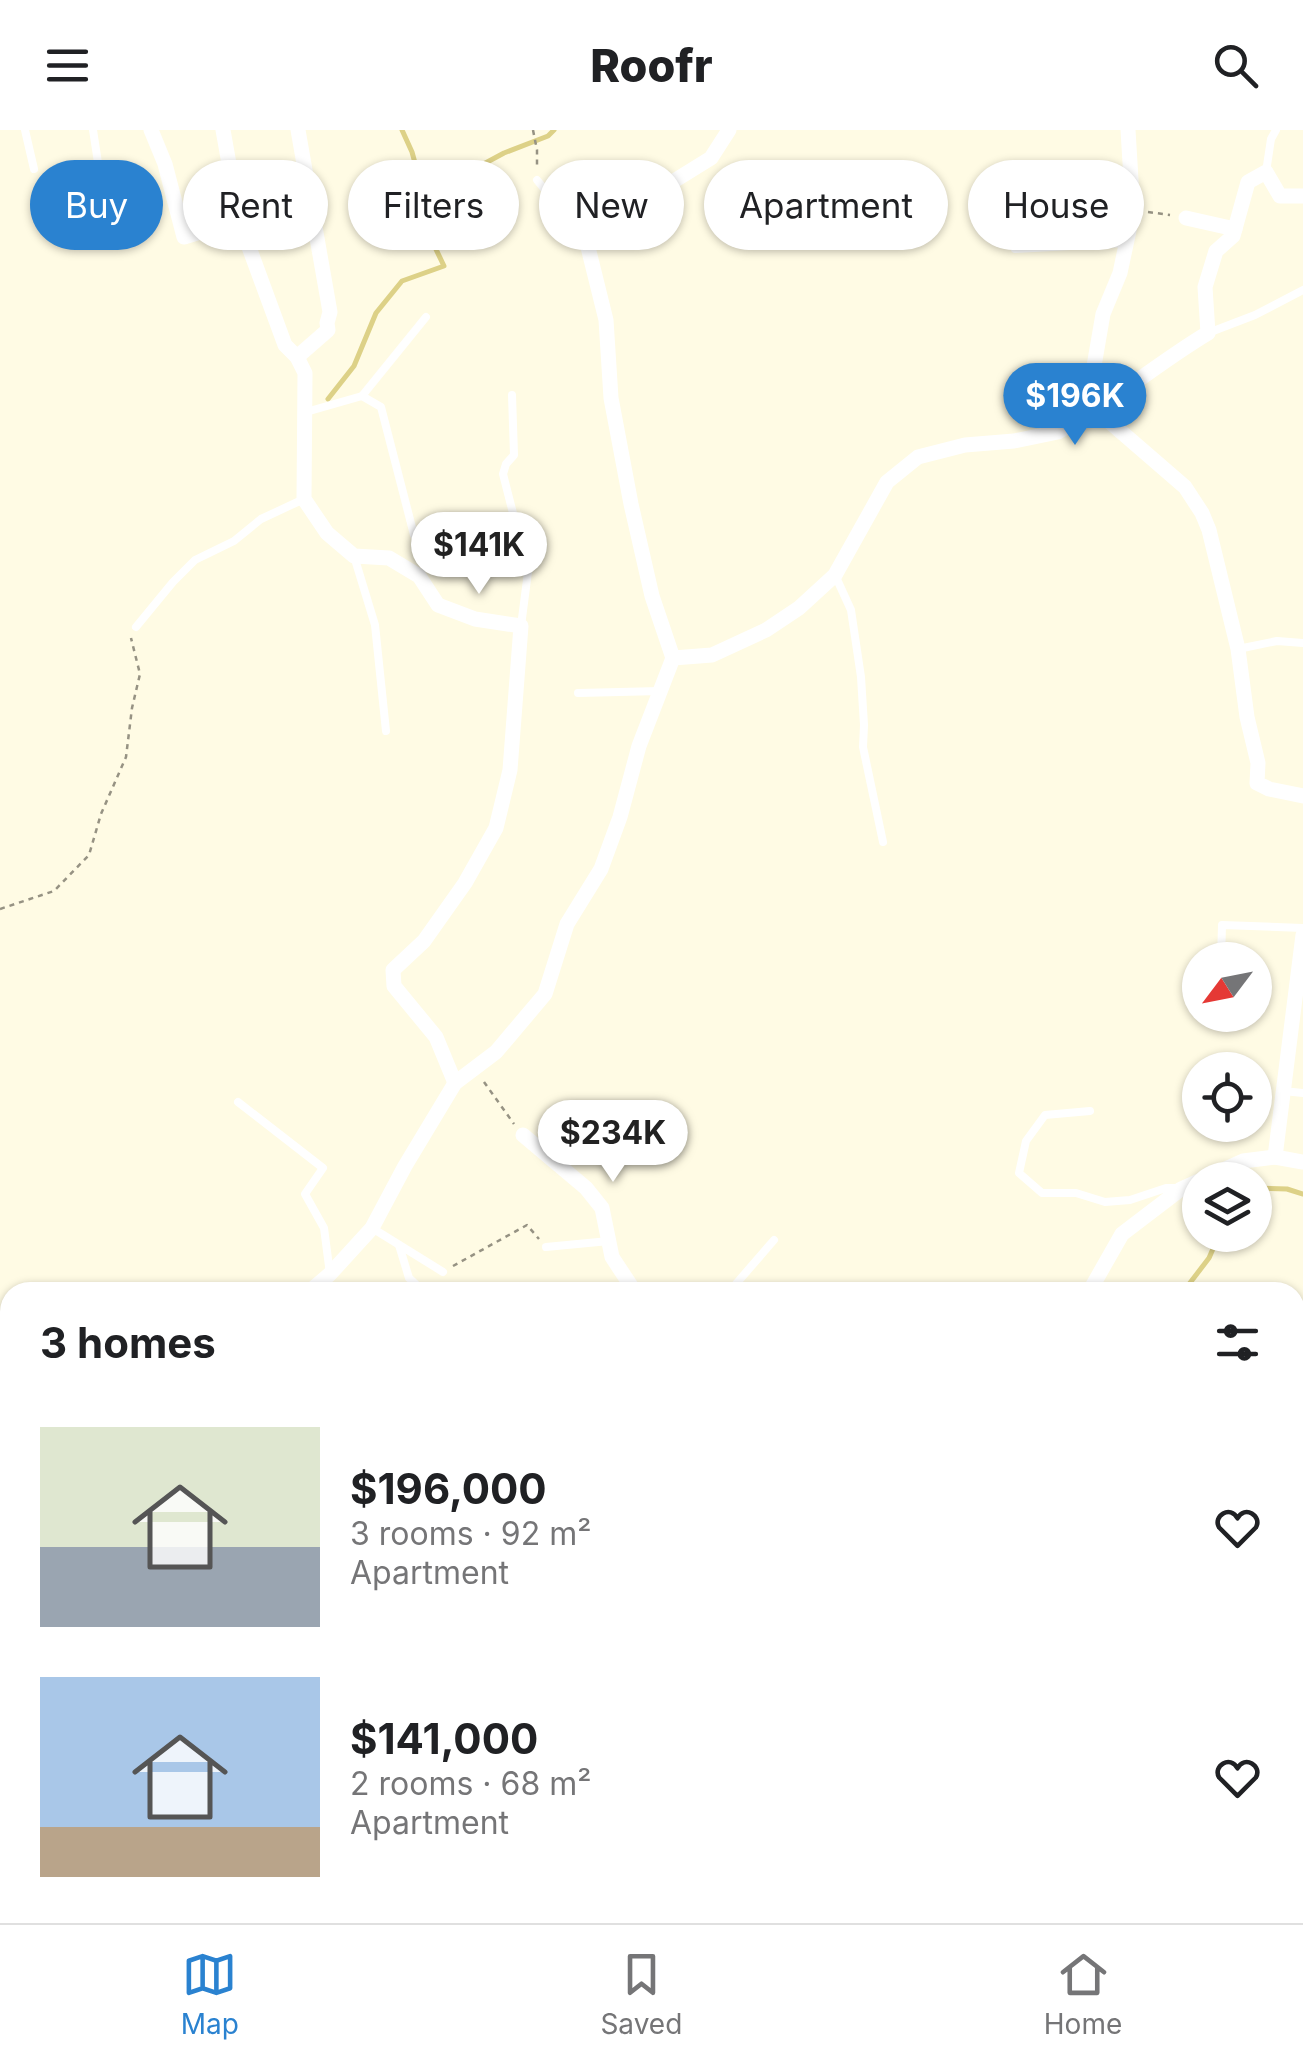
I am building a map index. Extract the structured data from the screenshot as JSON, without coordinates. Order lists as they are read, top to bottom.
{
  "north": "bottom left",
  "page": {
    "header": "Roofr",
    "chip": [
      "Buy",
      "Rent",
      "Filters",
      "New",
      "Apartment",
      "House"
    ],
    "price": ["$196K", "$141K", "$234K"],
    "heading": "3 homes",
    "list": [
      {
        "name": "$196,000",
        "note": "3 rooms · 92 m² · Apartment"
      },
      {
        "name": "$141,000",
        "note": "2 rooms · 68 m² · Apartment"
      }
    ],
    "tabs": ["Map", "Saved", "Home"]
  }
}
